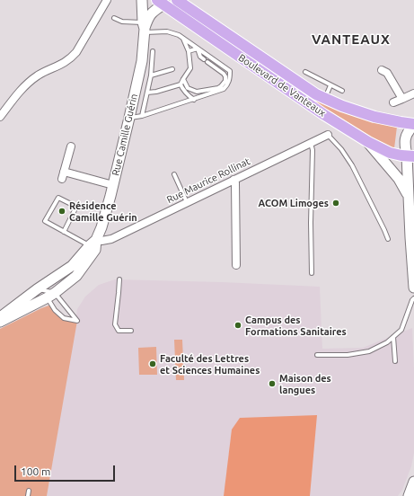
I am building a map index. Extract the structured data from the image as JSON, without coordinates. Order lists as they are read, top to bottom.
{
  "streets": {
    "main road": ["Boulevard de Vanteaux", "Rue Camille Guérin"],
    "street": ["Rue Maurice Rollinat"]
  },
  "crossings": [
    ["Boulevard de Vanteaux", "Rue Camille Guérin"],
    ["Rue Camille Guérin", "Rue Maurice Rollinat"]
  ],
  "districts": ["VANTEAUX"],
  "places": [
    "ACOM Limoges",
    "Résidence Camille Guérin",
    "Campus des Formations Sanitaires",
    "Faculté des Lettres et Sciences Humaines",
    "Maison des langues"
  ],
  "scale_bar": "100 m"
}
